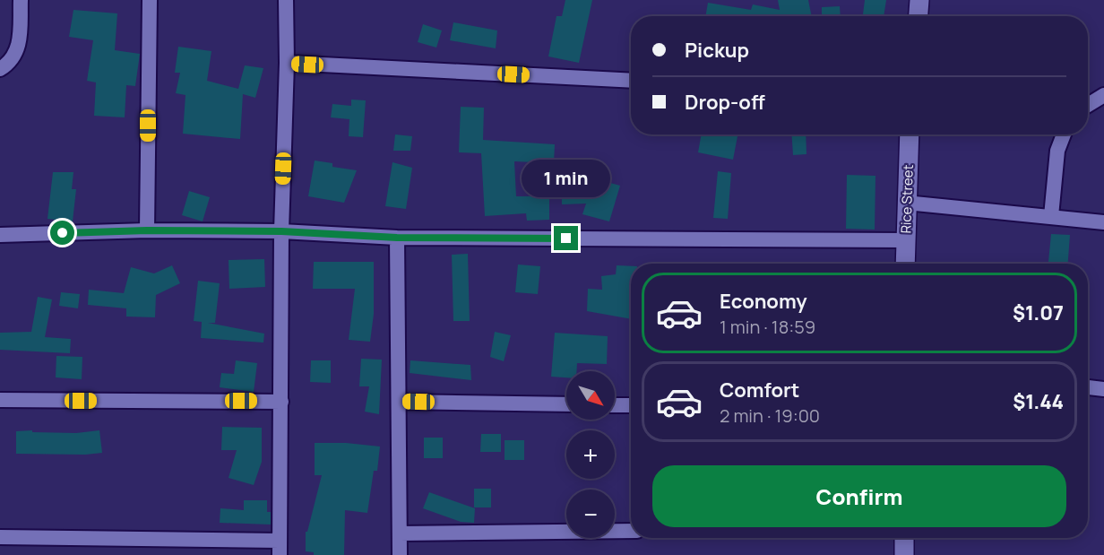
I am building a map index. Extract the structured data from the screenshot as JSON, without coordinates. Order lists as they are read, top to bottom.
{
  "streets": {
    "street": ["Rice Street"]
  },
  "north": "bottom right",
  "page": {
    "banner": ["Pickup", "Drop-off"],
    "bubble": "1 min",
    "list": [
      {
        "name": "Economy",
        "note": "1 min · 18:59",
        "value": "$1.07"
      },
      {
        "name": "Comfort",
        "note": "2 min · 19:00",
        "value": "$1.44"
      }
    ],
    "map_buttons": ["+", "−"],
    "buttons": "Confirm"
  }
}
